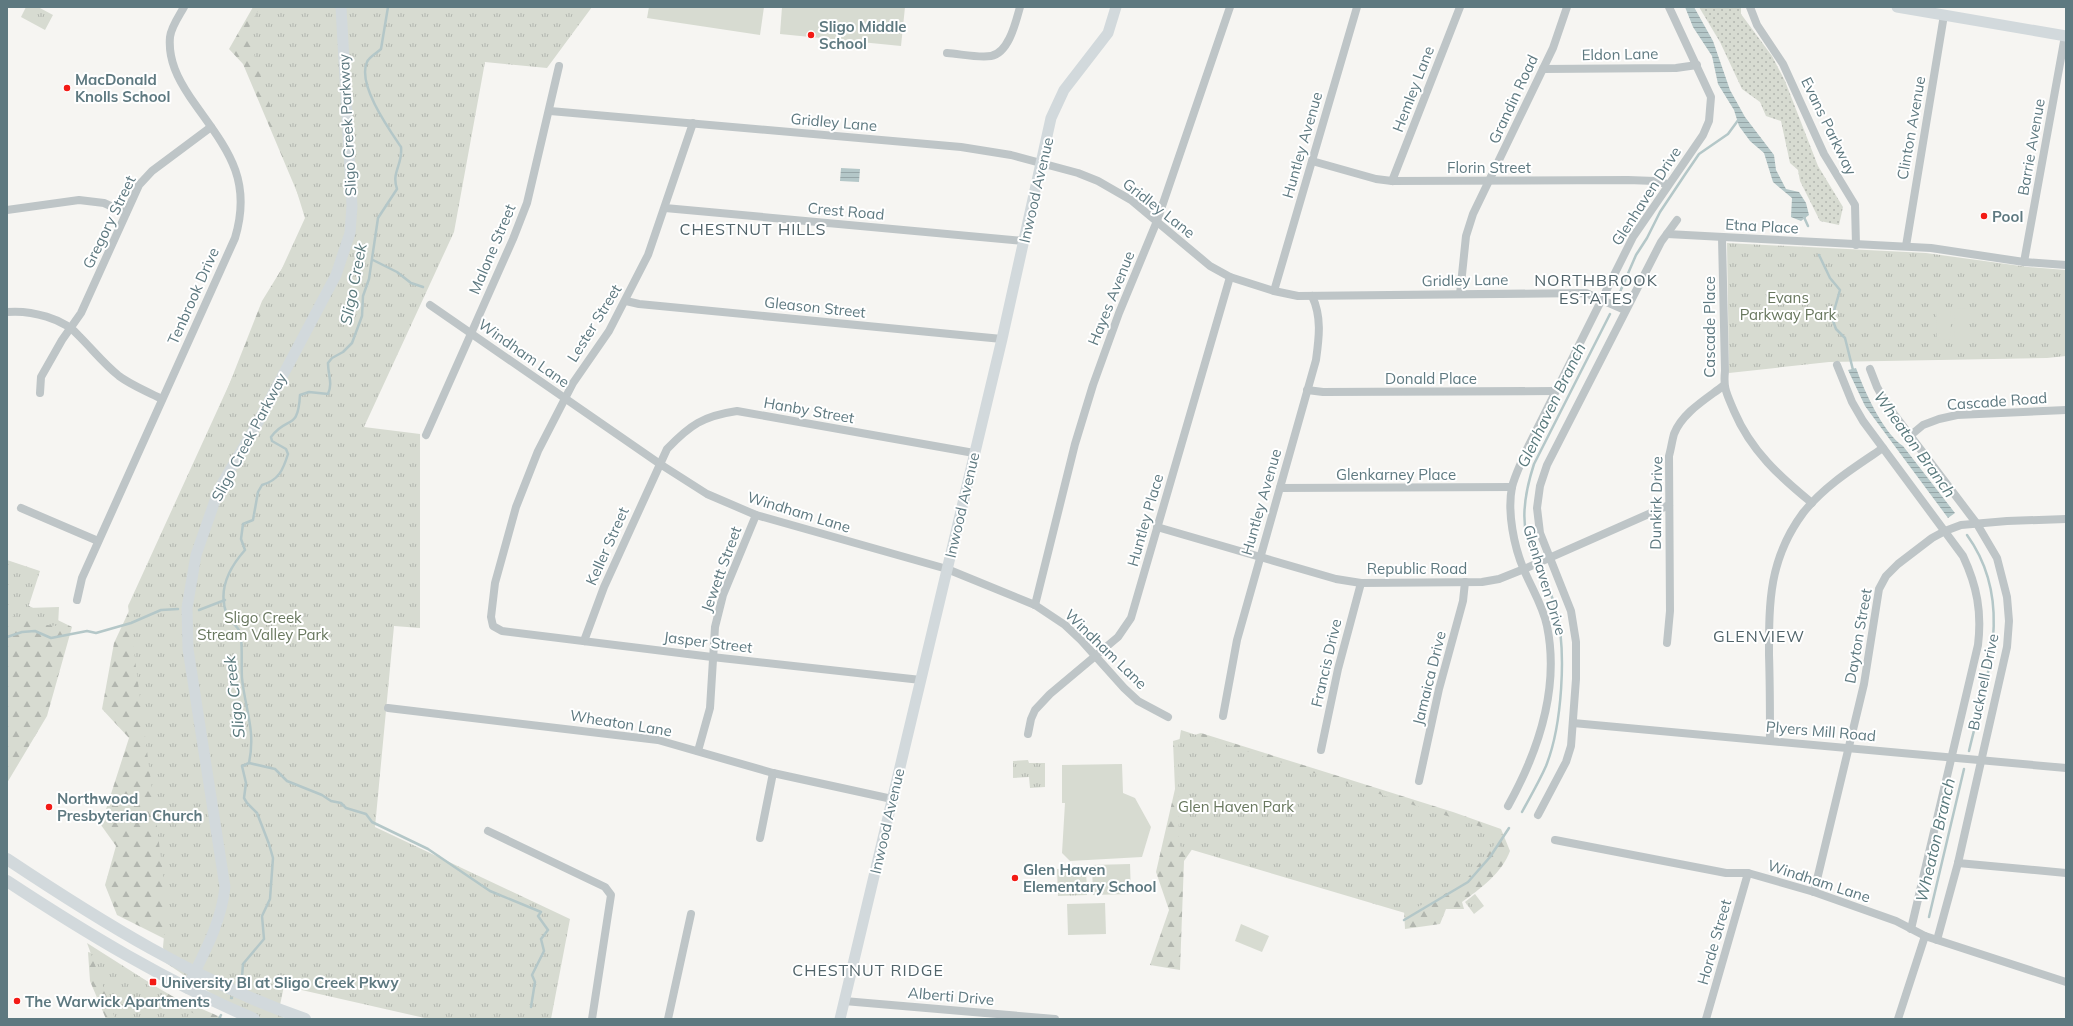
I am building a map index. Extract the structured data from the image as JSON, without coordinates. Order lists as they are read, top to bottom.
{
  "streets": {
    "street": [
      "Eldon Lane",
      "Hemley Lane",
      "Grandin Road",
      "Gridley Lane",
      "Sligo Creek Parkway",
      "Evans Parkway",
      "Clinton Avenue",
      "Huntley Avenue",
      "Barrie Avenue",
      "Florin Street",
      "Inwood Avenue",
      "Glenhaven Drive",
      "Crest Road",
      "Gregory Street",
      "Etna Place",
      "Malone Street",
      "Tenbrook Drive",
      "Hayes Avenue",
      "Gleason Street",
      "Lester Street",
      "Cascade Place",
      "Windham Lane",
      "Donald Place",
      "Cascade Road",
      "Hanby Street",
      "Glenkarney Place",
      "Dunkirk Drive",
      "Huntley Place",
      "Keller Street",
      "Republic Road",
      "Jewett Street",
      "Dayton Street",
      "Jasper Street",
      "Francis Drive",
      "Jamaica Drive",
      "Bucknell Drive",
      "Wheaton Lane",
      "Plyers Mill Road",
      "Horde Street",
      "Alberti Drive"
    ]
  },
  "crossings": [
    ["Eldon Lane", "Grandin Road"],
    ["Eldon Lane", "Glenhaven Drive"],
    ["Hemley Lane", "Florin Street"],
    ["Grandin Road", "Gridley Lane"],
    ["Grandin Road", "Florin Street"],
    ["Gridley Lane", "Huntley Avenue"],
    ["Gridley Lane", "Inwood Avenue"],
    ["Gridley Lane", "Glenhaven Drive"],
    ["Gridley Lane", "Malone Street"],
    ["Gridley Lane", "Hayes Avenue"],
    ["Gridley Lane", "Lester Street"],
    ["Gridley Lane", "Huntley Place"],
    ["Evans Parkway", "Etna Place"],
    ["Huntley Avenue", "Florin Street"],
    ["Huntley Avenue", "Donald Place"],
    ["Huntley Avenue", "Glenkarney Place"],
    ["Huntley Avenue", "Republic Road"],
    ["Florin Street", "Glenhaven Drive"],
    ["Inwood Avenue", "Crest Road"],
    ["Inwood Avenue", "Gleason Street"],
    ["Inwood Avenue", "Windham Lane"],
    ["Inwood Avenue", "Hanby Street"],
    ["Inwood Avenue", "Jasper Street"],
    ["Inwood Avenue", "Wheaton Lane"],
    ["Inwood Avenue", "Alberti Drive"],
    ["Glenhaven Drive", "Etna Place"],
    ["Glenhaven Drive", "Donald Place"],
    ["Glenhaven Drive", "Glenkarney Place"],
    ["Glenhaven Drive", "Republic Road"],
    ["Glenhaven Drive", "Plyers Mill Road"],
    ["Crest Road", "Lester Street"],
    ["Gregory Street", "Tenbrook Drive"],
    ["Etna Place", "Cascade Place"],
    ["Malone Street", "Windham Lane"],
    ["Hayes Avenue", "Windham Lane"],
    ["Gleason Street", "Lester Street"],
    ["Lester Street", "Windham Lane"],
    ["Lester Street", "Jasper Street"],
    ["Cascade Place", "Dunkirk Drive"],
    ["Windham Lane", "Hanby Street"],
    ["Windham Lane", "Huntley Place"],
    ["Windham Lane", "Keller Street"],
    ["Windham Lane", "Jewett Street"],
    ["Windham Lane", "Dayton Street"],
    ["Windham Lane", "Bucknell Drive"],
    ["Windham Lane", "Horde Street"],
    ["Cascade Road", "Bucknell Drive"],
    ["Hanby Street", "Keller Street"],
    ["Dunkirk Drive", "Republic Road"],
    ["Huntley Place", "Republic Road"],
    ["Keller Street", "Jasper Street"],
    ["Republic Road", "Francis Drive"],
    ["Republic Road", "Jamaica Drive"],
    ["Jewett Street", "Jasper Street"],
    ["Jewett Street", "Wheaton Lane"],
    ["Dayton Street", "Bucknell Drive"],
    ["Dayton Street", "Plyers Mill Road"],
    ["Bucknell Drive", "Plyers Mill Road"]
  ],
  "districts": [
    "CHESTNUT HILLS",
    "NORTHBROOK ESTATES",
    "GLENVIEW",
    "CHESTNUT RIDGE"
  ],
  "water": ["Sligo Creek", "Glenhaven Branch", "Wheaton Branch"],
  "parks": ["Evans Parkway Park", "Sligo Creek Stream Valley Park", "Glen Haven Park"],
  "places": {
    "other": [
      "Sligo Middle School",
      "MacDonald Knolls School",
      "Pool",
      "Northwood Presbyterian Church",
      "Glen Haven Elementary School",
      "The Warwick Apartments"
    ],
    "transit": ["University Bl at Sligo Creek Pkwy"]
  }
}
